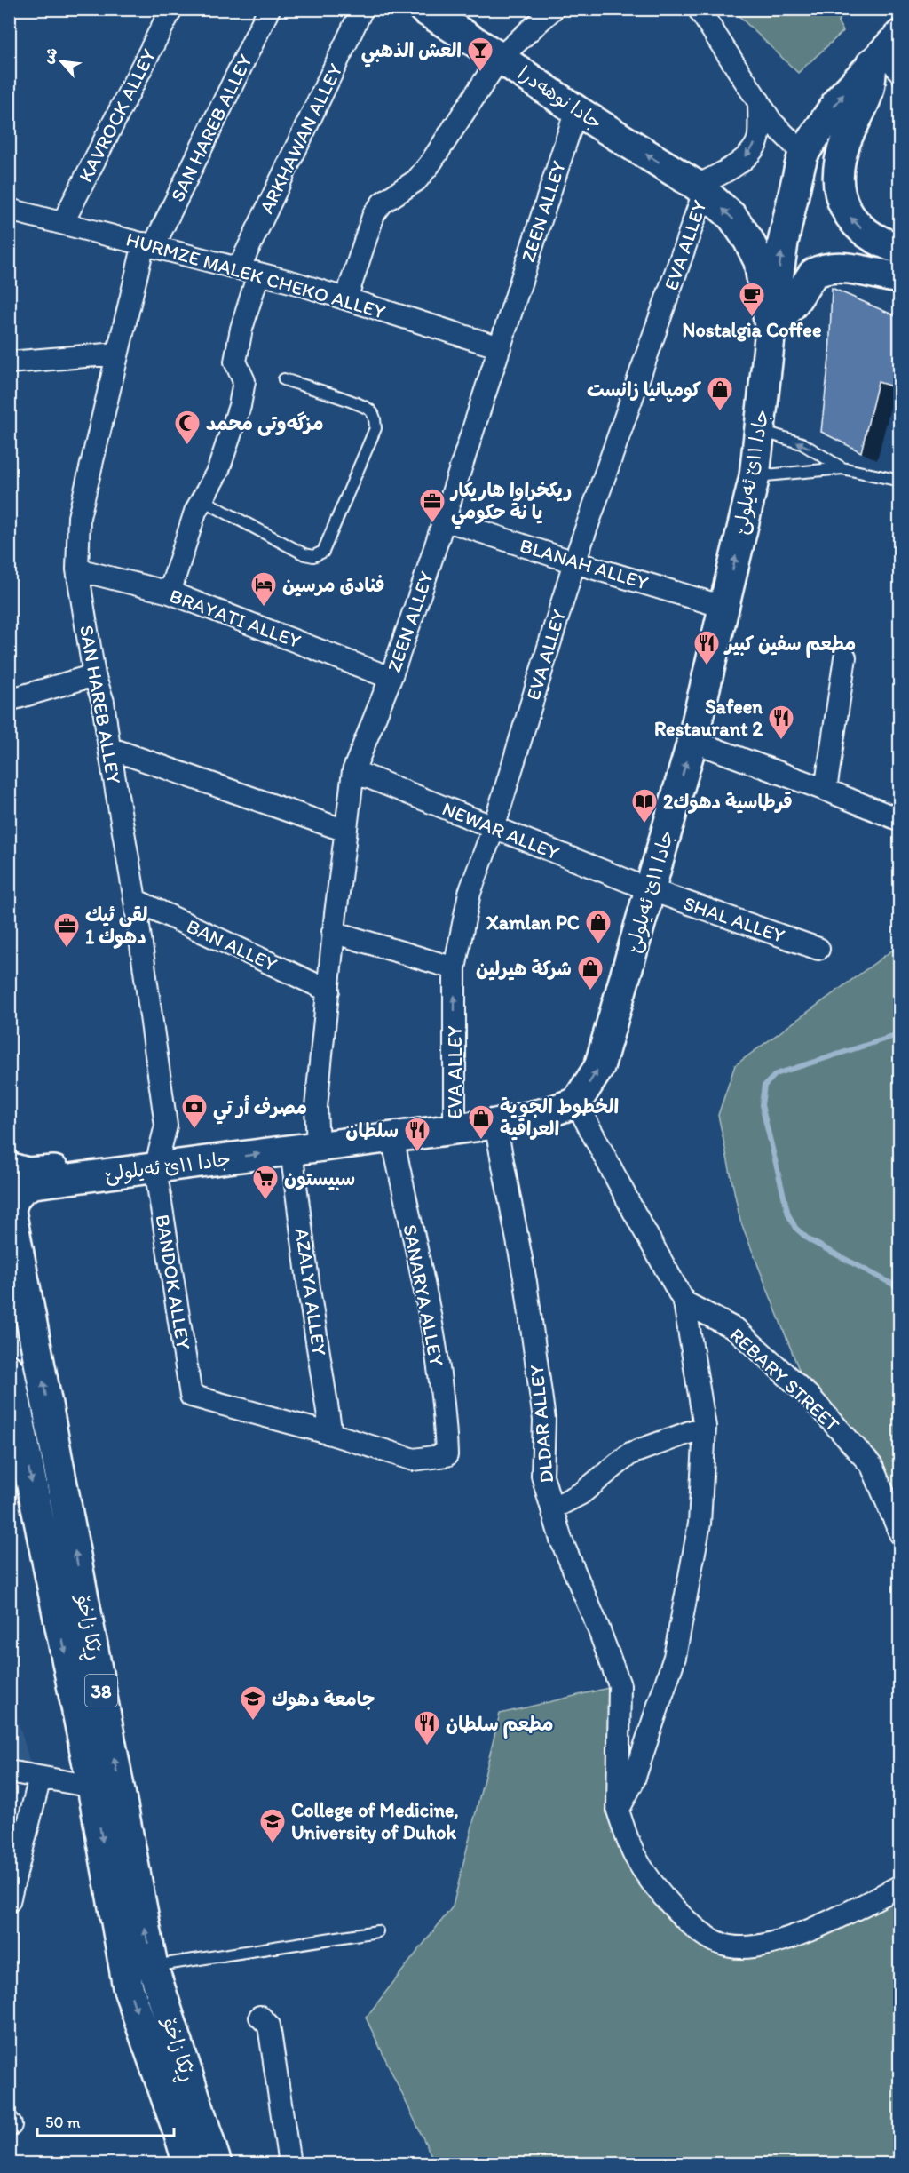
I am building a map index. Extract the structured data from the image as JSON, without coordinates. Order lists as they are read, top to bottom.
{
  "streets": {
    "main road": [
      "جادا نوهەدرا",
      "جادا ١١ێ ئه‌یلولێ",
      "ڕێکا زاخۆ",
      "38"
    ],
    "street": [
      "KAVROCK ALLEY",
      "SAN HAREB ALLEY",
      "ARKHAWAN ALLEY",
      "ZEEN ALLEY",
      "EVA ALLEY",
      "HURMZE MALEK CHEKO ALLEY",
      "BLANAH ALLEY",
      "BRAYATI ALLEY",
      "NEWAR ALLEY",
      "SHAL ALLEY",
      "BAN ALLEY",
      "BANDOK ALLEY",
      "AZALYA ALLEY",
      "SANARYA ALLEY",
      "REBARY STREET",
      "DLDAR ALLEY"
    ]
  },
  "crossings": [
    ["جادا نوهەدرا", "ZEEN ALLEY"],
    ["جادا نوهەدرا", "EVA ALLEY"],
    ["جادا نوهەدرا", "جادا ١١ێ ئه‌یلولێ"],
    ["KAVROCK ALLEY", "HURMZE MALEK CHEKO ALLEY"],
    ["SAN HAREB ALLEY", "HURMZE MALEK CHEKO ALLEY"],
    ["SAN HAREB ALLEY", "جادا ١١ێ ئه‌یلولێ"],
    ["SAN HAREB ALLEY", "BRAYATI ALLEY"],
    ["SAN HAREB ALLEY", "BAN ALLEY"],
    ["SAN HAREB ALLEY", "BANDOK ALLEY"],
    ["ARKHAWAN ALLEY", "HURMZE MALEK CHEKO ALLEY"],
    ["ARKHAWAN ALLEY", "BRAYATI ALLEY"],
    ["ZEEN ALLEY", "HURMZE MALEK CHEKO ALLEY"],
    ["ZEEN ALLEY", "جادا ١١ێ ئه‌یلولێ"],
    ["ZEEN ALLEY", "BLANAH ALLEY"],
    ["ZEEN ALLEY", "BRAYATI ALLEY"],
    ["ZEEN ALLEY", "NEWAR ALLEY"],
    ["ZEEN ALLEY", "BAN ALLEY"],
    ["ZEEN ALLEY", "AZALYA ALLEY"],
    ["EVA ALLEY", "جادا ١١ێ ئه‌یلولێ"],
    ["EVA ALLEY", "BLANAH ALLEY"],
    ["EVA ALLEY", "NEWAR ALLEY"],
    ["جادا ١١ێ ئه‌یلولێ", "BLANAH ALLEY"],
    ["جادا ١١ێ ئه‌یلولێ", "NEWAR ALLEY"],
    ["جادا ١١ێ ئه‌یلولێ", "SHAL ALLEY"],
    ["جادا ١١ێ ئه‌یلولێ", "BANDOK ALLEY"],
    ["جادا ١١ێ ئه‌یلولێ", "AZALYA ALLEY"],
    ["جادا ١١ێ ئه‌یلولێ", "SANARYA ALLEY"],
    ["جادا ١١ێ ئه‌یلولێ", "DLDAR ALLEY"],
    ["جادا ١١ێ ئه‌یلولێ", "ڕێکا زاخۆ"],
    ["NEWAR ALLEY", "SHAL ALLEY"],
    ["BANDOK ALLEY", "AZALYA ALLEY"],
    ["BANDOK ALLEY", "SANARYA ALLEY"],
    ["AZALYA ALLEY", "SANARYA ALLEY"]
  ],
  "one_way": ["جادا نوهەدرا", "جادا ١١ێ ئه‌یلولێ"],
  "places": {
    "bar": ["العش الذهبي"],
    "cafe": ["Nostalgia Coffee"],
    "shop": [
      "كومپانيا زانست",
      "Xamlan PC",
      "شركة هيرلين",
      "الخطوط الجوية العراقية"
    ],
    "mosque": ["مزگەوتی محمد"],
    "office": ["ريكخراوا هاريكار يا نة حكومي", "لقى ئيك 1 دهوك"],
    "hotel": ["فنادق مرسين"],
    "restaurant": [
      "مطعم سفين كبير",
      "Safeen Restaurant 2",
      "سلطان",
      "مطعم سلطان"
    ],
    "library": ["قرطاسية دهوك2"],
    "bank": ["مصرف أر تي"],
    "supermarket": ["سبيستون"],
    "school or university": ["جامعة دهوك", "College of Medicine, University of Duhok"]
  },
  "scale_bar": "50 m",
  "north": "top left"
}
